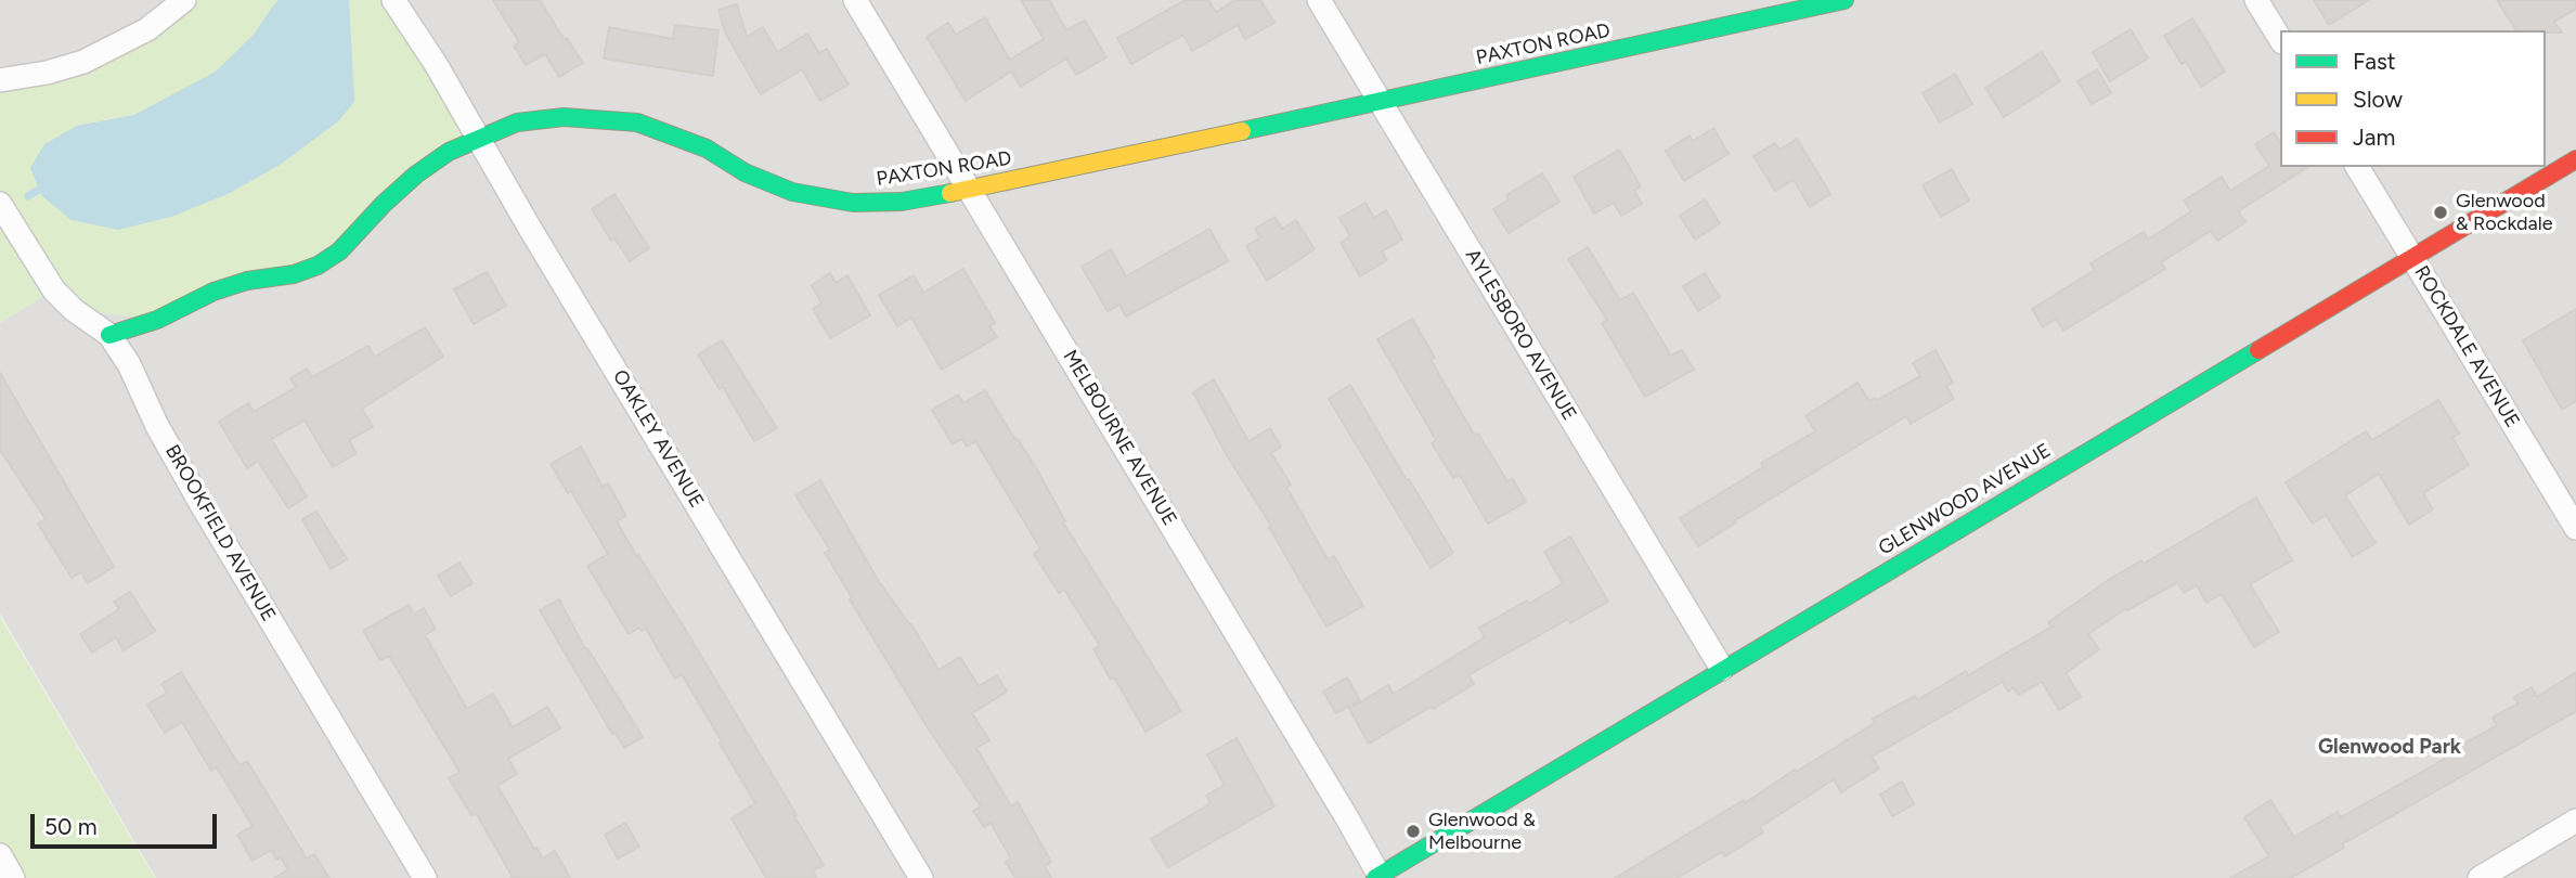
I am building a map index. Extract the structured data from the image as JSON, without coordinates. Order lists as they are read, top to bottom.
{
  "streets": {
    "street": [
      "PAXTON ROAD",
      "AYLESBORO AVENUE",
      "ROCKDALE AVENUE",
      "MELBOURNE AVENUE",
      "OAKLEY AVENUE",
      "GLENWOOD AVENUE",
      "BROOKFIELD AVENUE"
    ]
  },
  "crossings": [
    ["PAXTON ROAD", "AYLESBORO AVENUE"],
    ["PAXTON ROAD", "MELBOURNE AVENUE"],
    ["PAXTON ROAD", "OAKLEY AVENUE"],
    ["PAXTON ROAD", "BROOKFIELD AVENUE"],
    ["AYLESBORO AVENUE", "GLENWOOD AVENUE"],
    ["ROCKDALE AVENUE", "GLENWOOD AVENUE"],
    ["MELBOURNE AVENUE", "GLENWOOD AVENUE"]
  ],
  "districts": ["Glenwood Park"],
  "places": ["Glenwood & Rockdale", "Glenwood & Melbourne"],
  "legend": ["Fast", "Slow", "Jam"],
  "scale_bar": "50 m"
}
